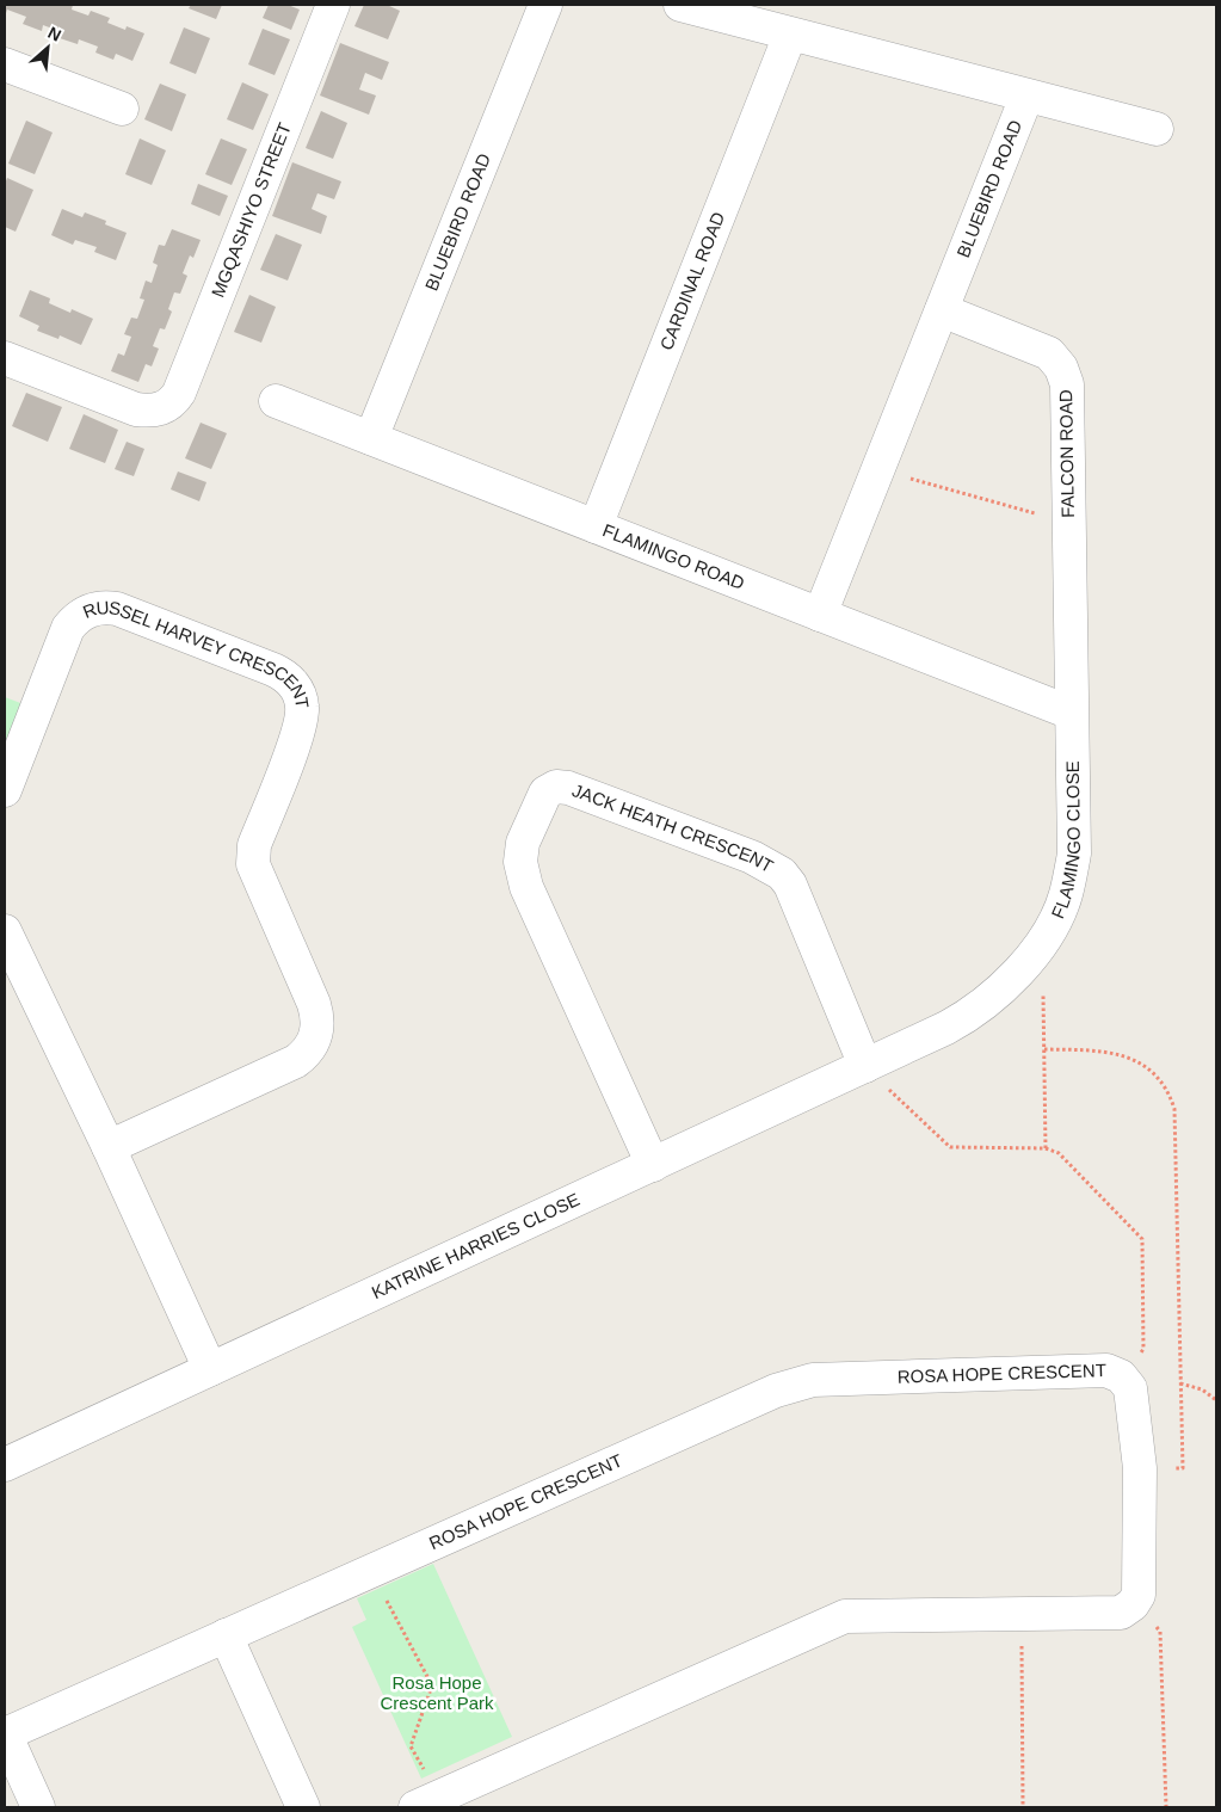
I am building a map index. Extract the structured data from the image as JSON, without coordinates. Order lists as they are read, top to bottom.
{
  "streets": {
    "street": [
      "BLUEBIRD ROAD",
      "MGQASHIYO STREET",
      "CARDINAL ROAD",
      "FALCON ROAD",
      "FLAMINGO ROAD",
      "RUSSEL HARVEY CRESCENT",
      "JACK HEATH CRESCENT",
      "FLAMINGO CLOSE",
      "KATRINE HARRIES CLOSE",
      "ROSA HOPE CRESCENT"
    ]
  },
  "crossings": [
    ["BLUEBIRD ROAD", "CARDINAL ROAD"],
    ["BLUEBIRD ROAD", "FALCON ROAD"],
    ["BLUEBIRD ROAD", "FLAMINGO ROAD"],
    ["CARDINAL ROAD", "FLAMINGO ROAD"],
    ["FALCON ROAD", "FLAMINGO CLOSE"],
    ["FLAMINGO ROAD", "FLAMINGO CLOSE"],
    ["JACK HEATH CRESCENT", "KATRINE HARRIES CLOSE"],
    ["FLAMINGO CLOSE", "KATRINE HARRIES CLOSE"]
  ],
  "parks": ["Rosa Hope Crescent Park"],
  "north": "top right"
}
